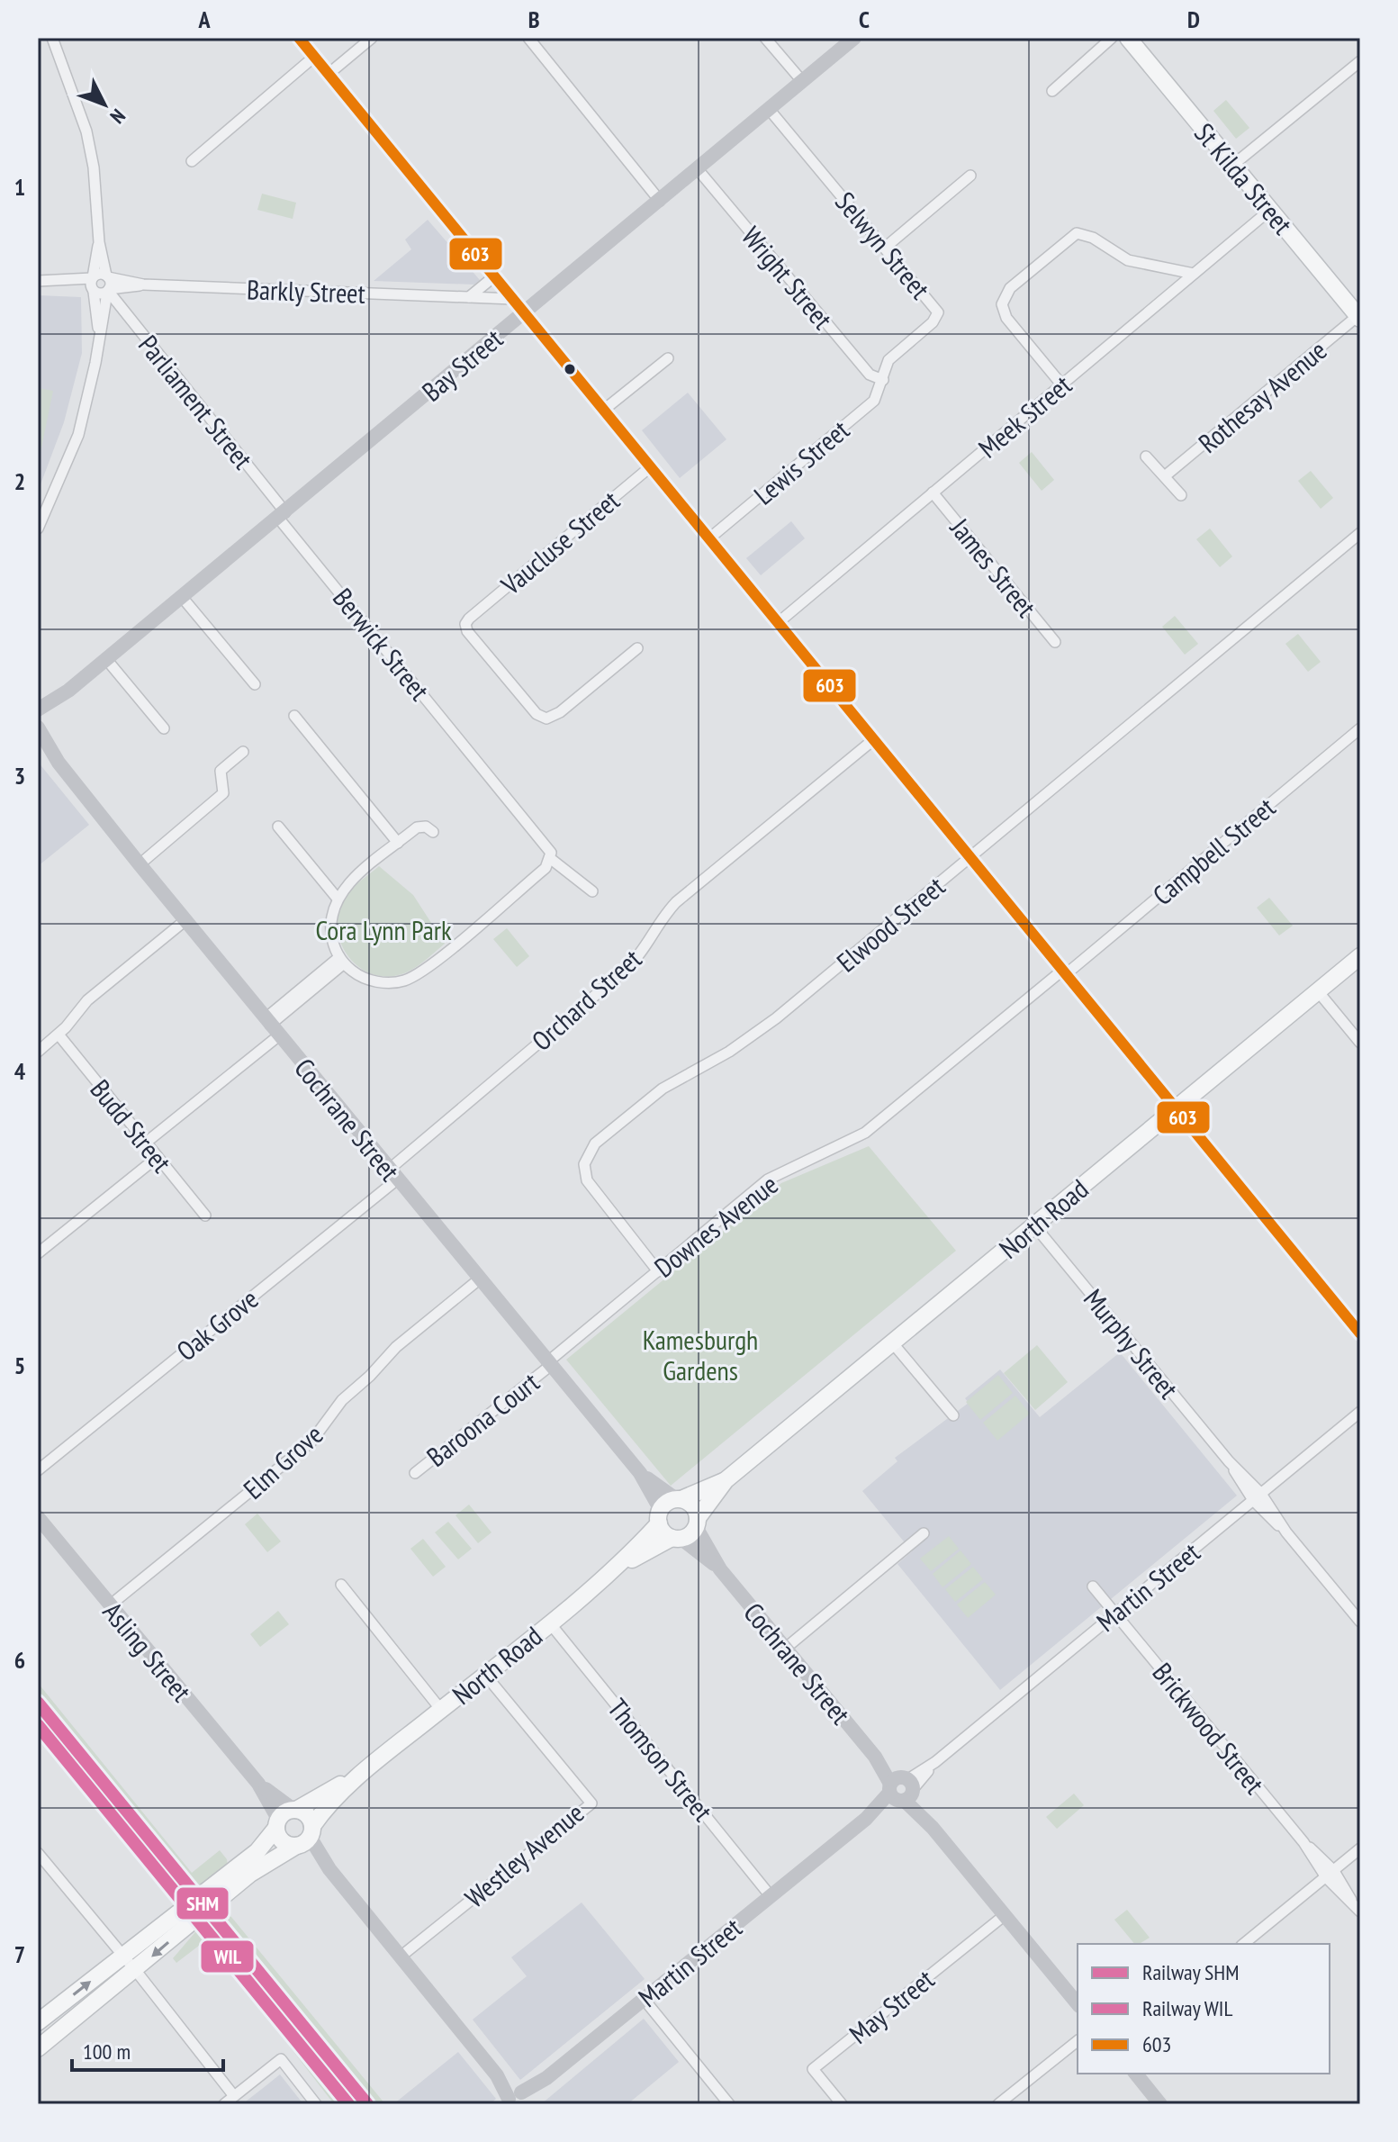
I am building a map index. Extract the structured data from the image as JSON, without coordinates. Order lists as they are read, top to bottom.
{
  "streets": {
    "main road": ["St Kilda Street", "North Road"],
    "street": [
      "Selwyn Street",
      "Wright Street",
      "Barkly Street",
      "Bay Street",
      "Rothesay Avenue",
      "Parliament Street",
      "Meek Street",
      "Lewis Street",
      "Vaucluse Street",
      "James Street",
      "Berwick Street",
      "Campbell Street",
      "Elwood Street",
      "Orchard Street",
      "Cochrane Street",
      "Budd Street",
      "Downes Avenue",
      "Oak Grove",
      "Murphy Street",
      "Baroona Court",
      "Elm Grove",
      "Martin Street",
      "Asling Street",
      "Brickwood Street",
      "Thomson Street",
      "Westley Avenue",
      "May Street"
    ]
  },
  "crossings": [
    ["St Kilda Street", "Rothesay Avenue"],
    ["St Kilda Street", "Meek Street"],
    ["Selwyn Street", "Wright Street"],
    ["Selwyn Street", "Bay Street"],
    ["Selwyn Street", "Lewis Street"],
    ["Wright Street", "Bay Street"],
    ["Wright Street", "Lewis Street"],
    ["Barkly Street", "Parliament Street"],
    ["Bay Street", "Parliament Street"],
    ["Bay Street", "Berwick Street"],
    ["Bay Street", "Cochrane Street"],
    ["Parliament Street", "Berwick Street"],
    ["Meek Street", "James Street"],
    ["Campbell Street", "Downes Avenue"],
    ["Elwood Street", "Downes Avenue"],
    ["Orchard Street", "Cochrane Street"],
    ["Orchard Street", "Oak Grove"],
    ["Cochrane Street", "North Road"],
    ["Cochrane Street", "Downes Avenue"],
    ["Cochrane Street", "Oak Grove"],
    ["Cochrane Street", "Baroona Court"],
    ["Cochrane Street", "Elm Grove"],
    ["Cochrane Street", "Martin Street"],
    ["Cochrane Street", "May Street"],
    ["North Road", "Murphy Street"],
    ["North Road", "Asling Street"],
    ["North Road", "Thomson Street"],
    ["North Road", "Westley Avenue"],
    ["Downes Avenue", "Baroona Court"],
    ["Murphy Street", "Martin Street"],
    ["Elm Grove", "Asling Street"],
    ["Martin Street", "Brickwood Street"],
    ["Martin Street", "Thomson Street"]
  ],
  "parks": ["Cora Lynn Park", "Kamesburgh Gardens"],
  "lines": ["transit line 603", "rail line SHM", "rail line WIL"],
  "legend": ["Railway SHM", "Railway WIL", "603"],
  "scale_bar": "100 m",
  "north": "bottom right",
  "grid": {
    "columns": [
      "A",
      "B",
      "C",
      "D"
    ],
    "rows": [
      "1",
      "2",
      "3",
      "4",
      "5",
      "6",
      "7"
    ]
  }
}
